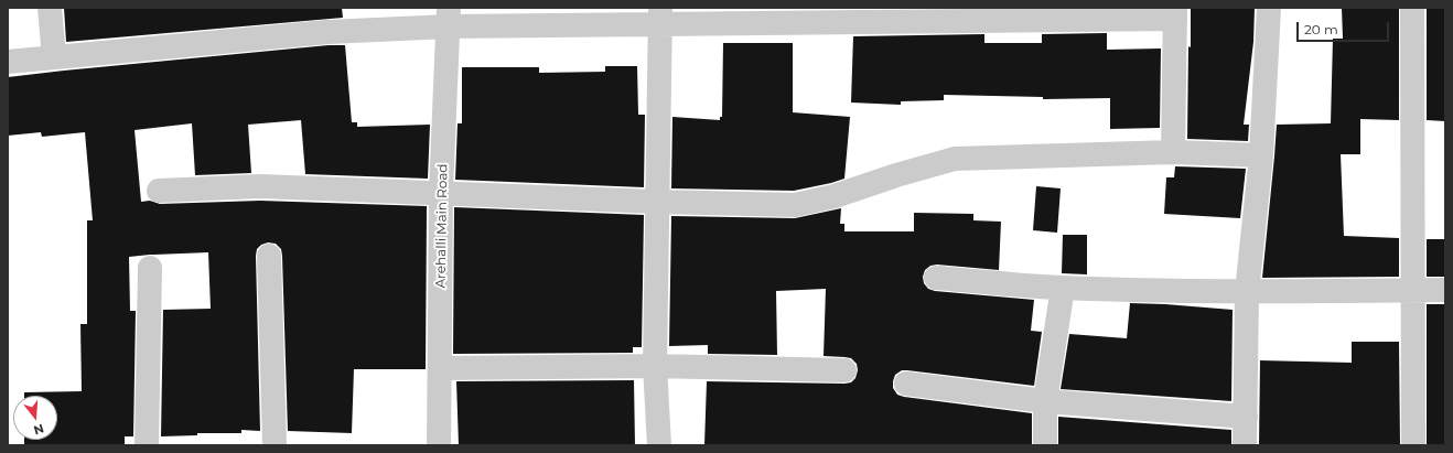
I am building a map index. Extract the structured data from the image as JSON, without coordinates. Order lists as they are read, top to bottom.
{
  "streets": {
    "street": ["Arehalli Main Road"]
  },
  "scale_bar": "20 m",
  "north": "bottom"
}
